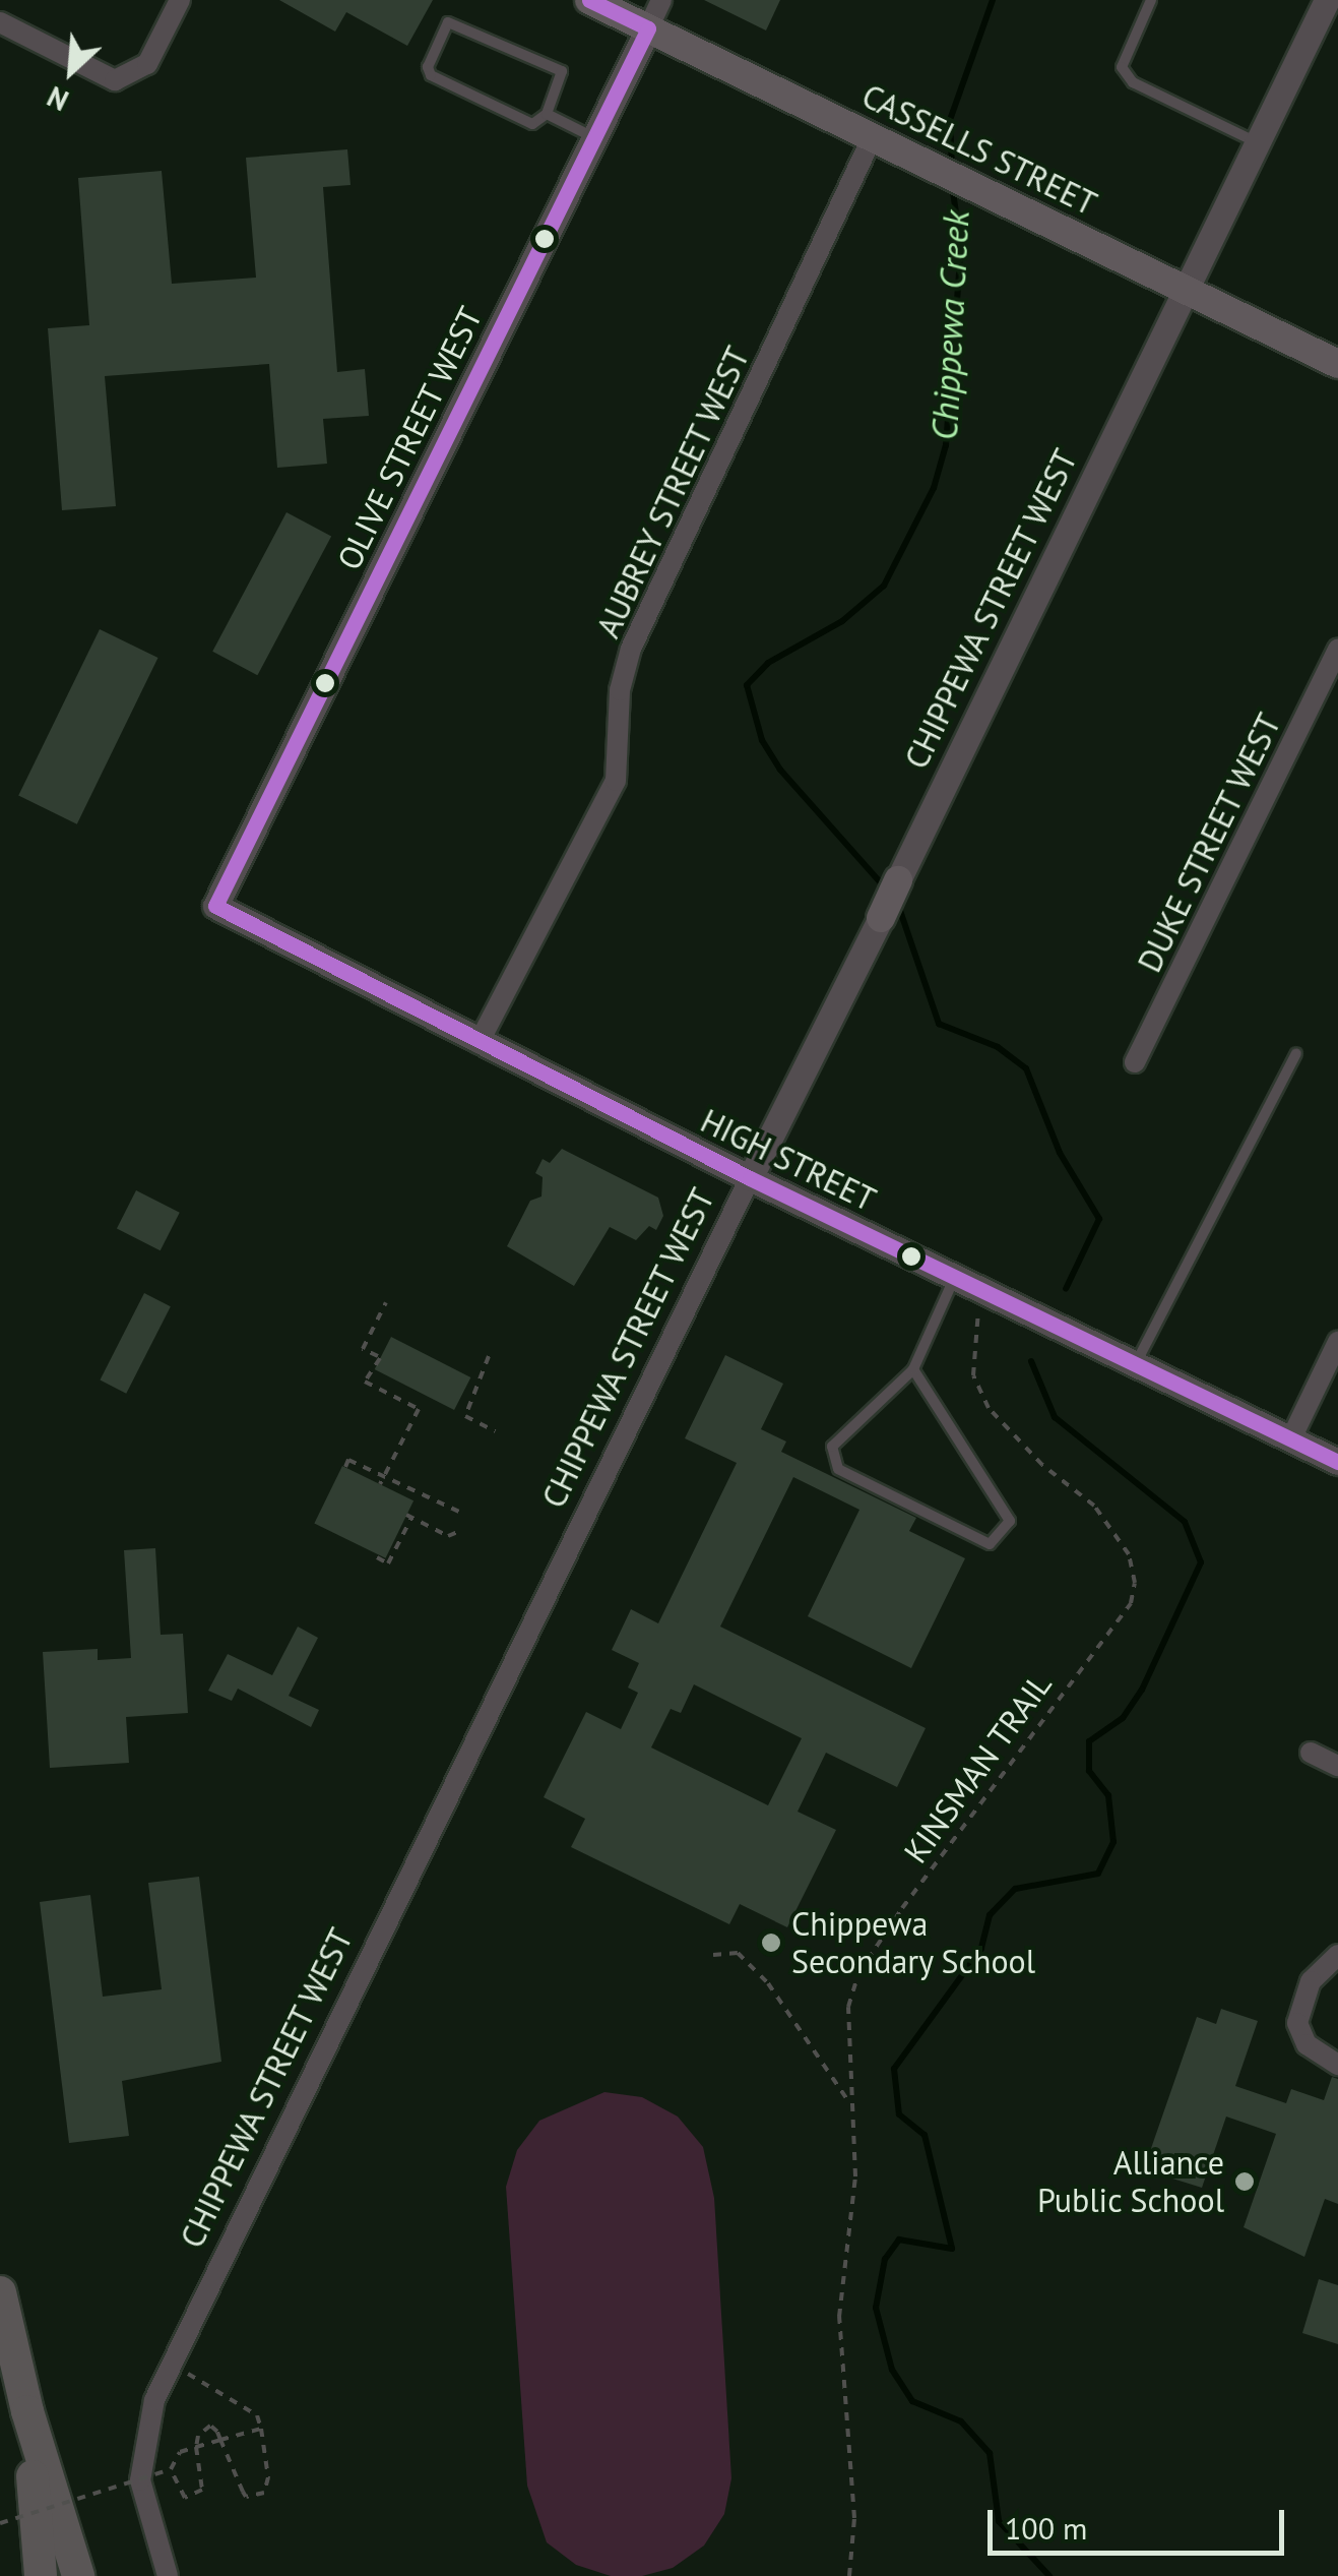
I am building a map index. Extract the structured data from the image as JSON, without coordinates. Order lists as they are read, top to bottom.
{
  "streets": {
    "main road": ["CASSELLS STREET", "CHIPPEWA STREET WEST"],
    "street": [
      "OLIVE STREET WEST",
      "AUBREY STREET WEST",
      "DUKE STREET WEST",
      "HIGH STREET"
    ],
    "path": ["KINSMAN TRAIL"]
  },
  "crossings": [
    ["CASSELLS STREET", "OLIVE STREET WEST"],
    ["CASSELLS STREET", "AUBREY STREET WEST"],
    ["CASSELLS STREET", "CHIPPEWA STREET WEST"],
    ["OLIVE STREET WEST", "HIGH STREET"],
    ["AUBREY STREET WEST", "HIGH STREET"],
    ["CHIPPEWA STREET WEST", "HIGH STREET"],
    ["HIGH STREET", "KINSMAN TRAIL"]
  ],
  "water": ["Chippewa Creek"],
  "places": ["Chippewa Secondary School", "Alliance Public School"],
  "scale_bar": "100 m",
  "north": "bottom left"
}
